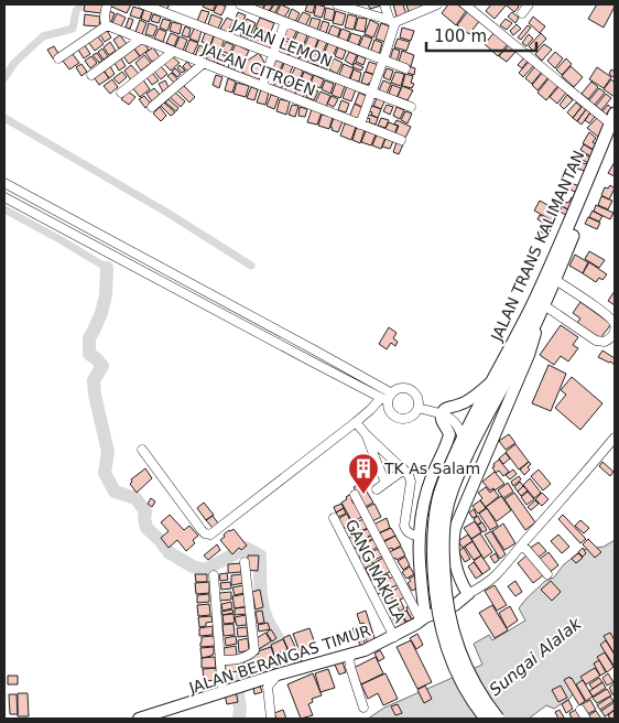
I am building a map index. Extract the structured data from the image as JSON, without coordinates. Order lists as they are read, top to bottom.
{
  "streets": {
    "highway": ["JALAN TRANS KALIMANTAN"],
    "main road": ["JALAN BERANGAS TIMUR"],
    "street": ["JALAN LEMON", "JALAN CITROEN", "GANG NAKULA"]
  },
  "crossings": [
    ["GANG NAKULA", "JALAN BERANGAS TIMUR"]
  ],
  "water": ["Sungai Alalak"],
  "places": {
    "building": ["TK As Salam"]
  },
  "scale_bar": "100 m"
}
